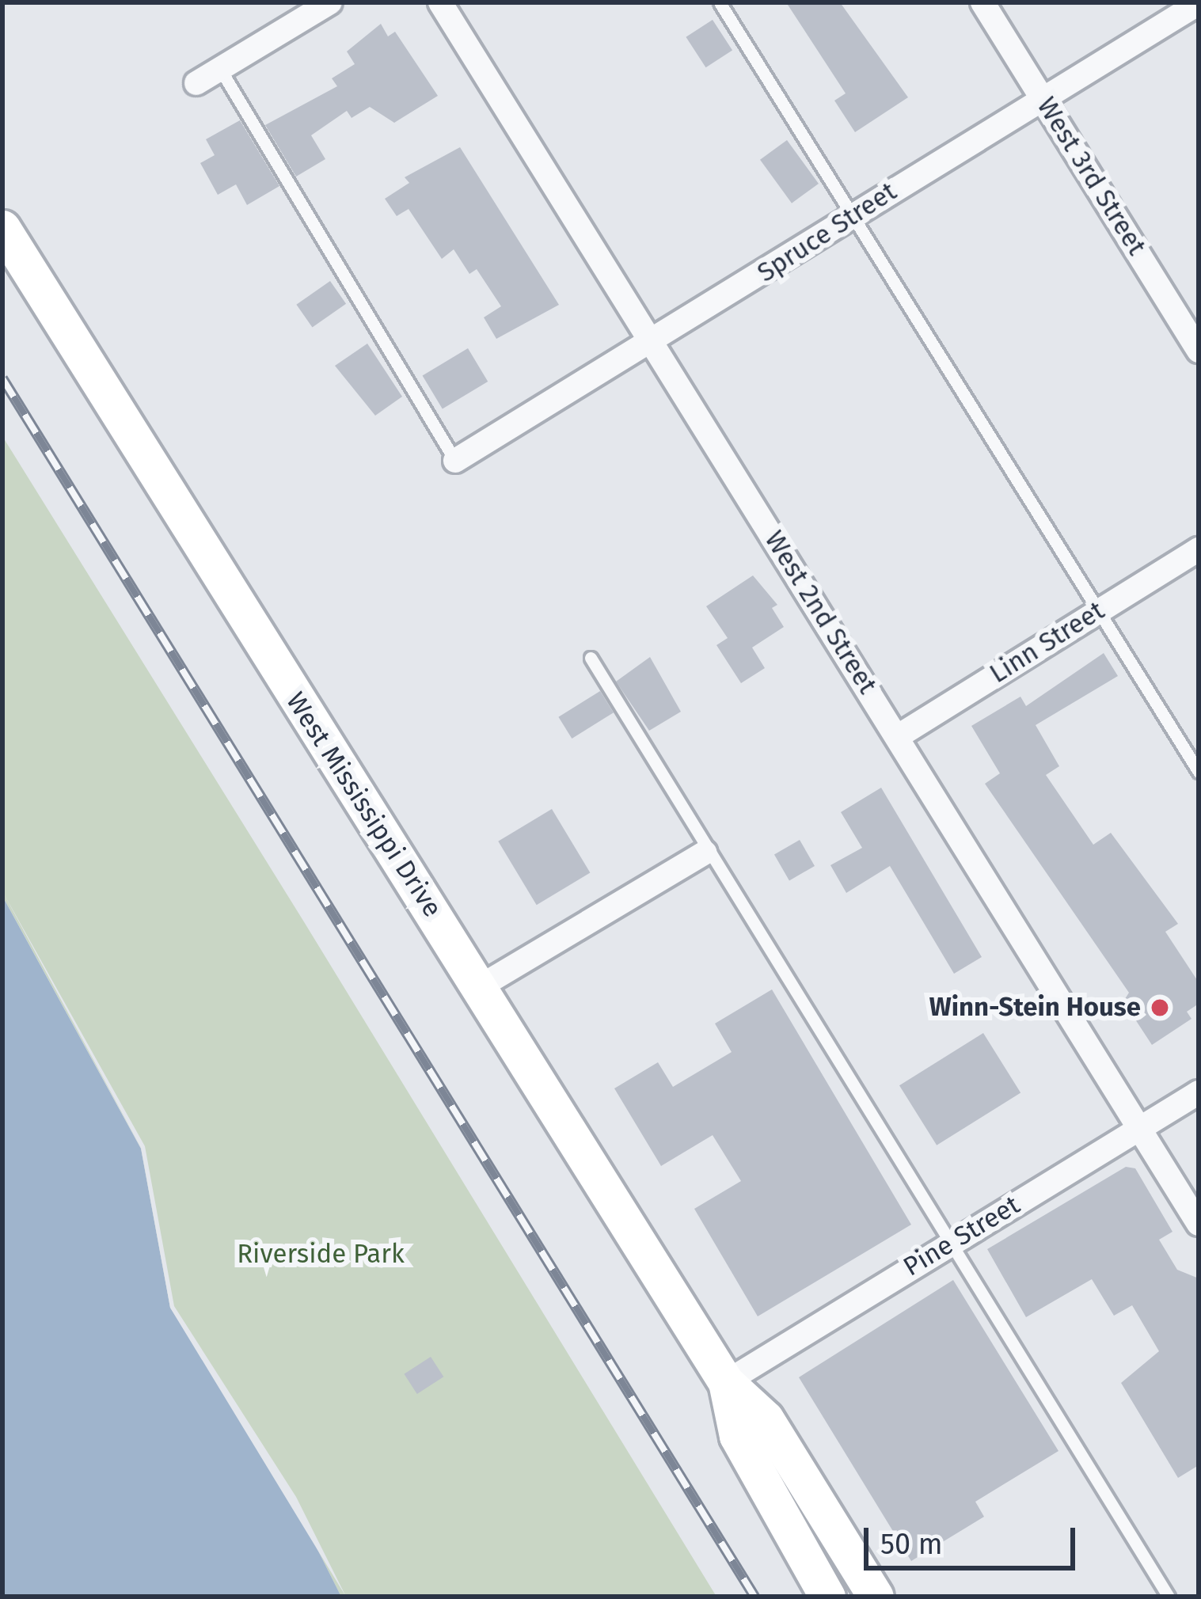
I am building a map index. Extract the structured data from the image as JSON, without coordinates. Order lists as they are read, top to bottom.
{
  "streets": {
    "main road": ["West Mississippi Drive"],
    "street": [
      "West 3rd Street",
      "Spruce Street",
      "West 2nd Street",
      "Linn Street",
      "Pine Street"
    ]
  },
  "crossings": [
    ["West 3rd Street", "Spruce Street"],
    ["Spruce Street", "West 2nd Street"],
    ["West 2nd Street", "Linn Street"],
    ["West 2nd Street", "Pine Street"],
    ["West Mississippi Drive", "Pine Street"]
  ],
  "parks": ["Riverside Park"],
  "places": ["Winn-Stein House"],
  "scale_bar": "50 m"
}
